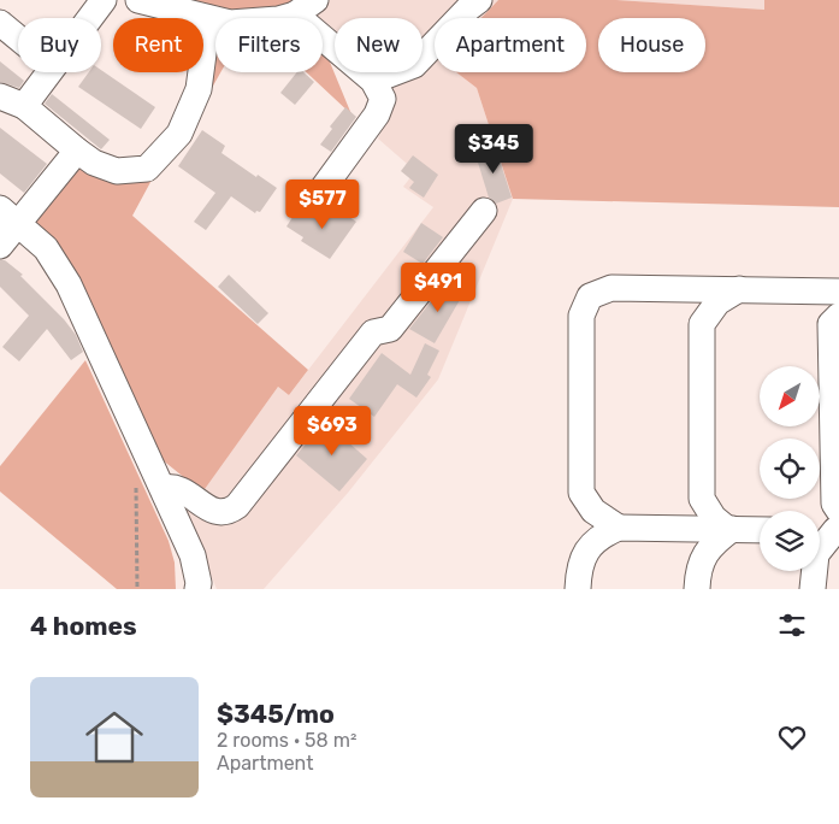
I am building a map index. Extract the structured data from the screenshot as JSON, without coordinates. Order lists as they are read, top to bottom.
{
  "north": "bottom left",
  "page": {
    "chip": [
      "Buy",
      "Rent",
      "Filters",
      "New",
      "Apartment",
      "House"
    ],
    "price": [
      "$345",
      "$577",
      "$491",
      "$693"
    ],
    "heading": "4 homes",
    "list": [
      {
        "name": "$345/mo",
        "note": "2 rooms · 58 m² · Apartment"
      }
    ]
  }
}
